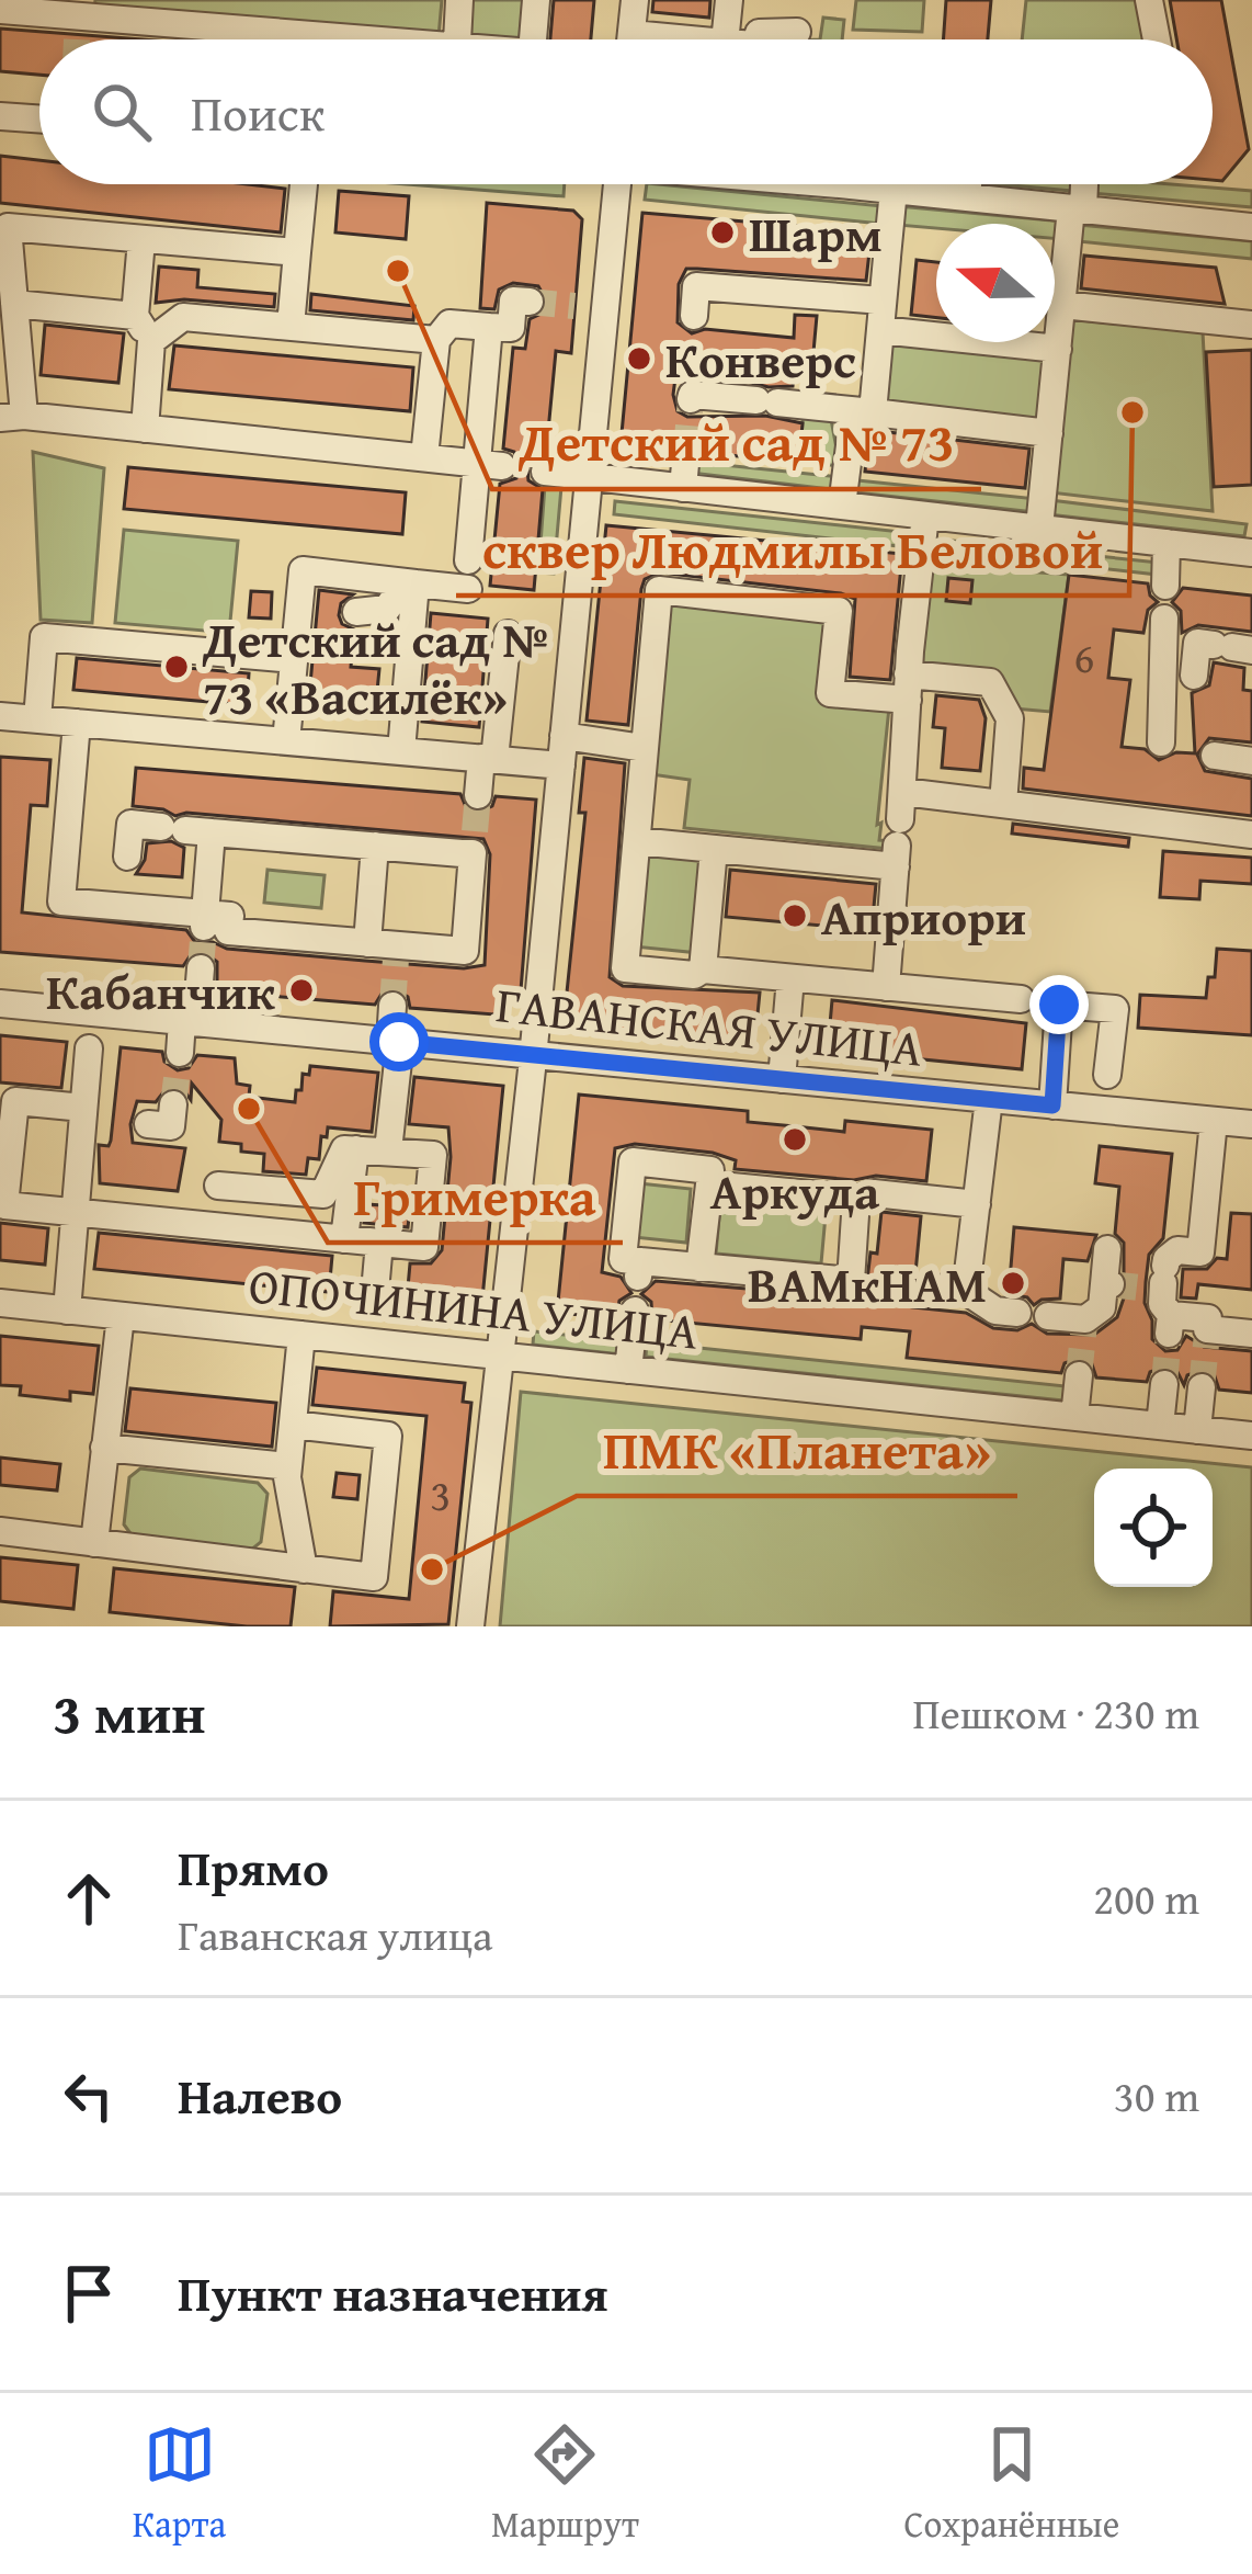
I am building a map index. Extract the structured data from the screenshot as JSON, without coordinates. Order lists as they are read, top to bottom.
{
  "streets": {
    "street": ["ГАВАНСКАЯ УЛИЦА", "ОПОЧИНИНА УЛИЦА"]
  },
  "places": [
    "Шарм",
    "Детский сад № 73",
    "Конверс",
    "сквер Людмилы Беловой",
    "Детский сад № 73 «Василёк»",
    "Априори",
    "Кабанчик",
    "Гримерка",
    "Аркуда",
    "ВАМкНАМ",
    "ПМК «Планета»"
  ],
  "house_numbers": ["6", "3"],
  "north": "left",
  "page": {
    "search": "Поиск",
    "heading": ["3 мин", "Пешком · 230 m"],
    "list": [
      ["Прямо", "Гаванская улица", "200 m"],
      ["Налево", "30 m"],
      "Пункт назначения"
    ],
    "nav": ["Карта", "Маршрут", "Сохранённые"]
  }
}
